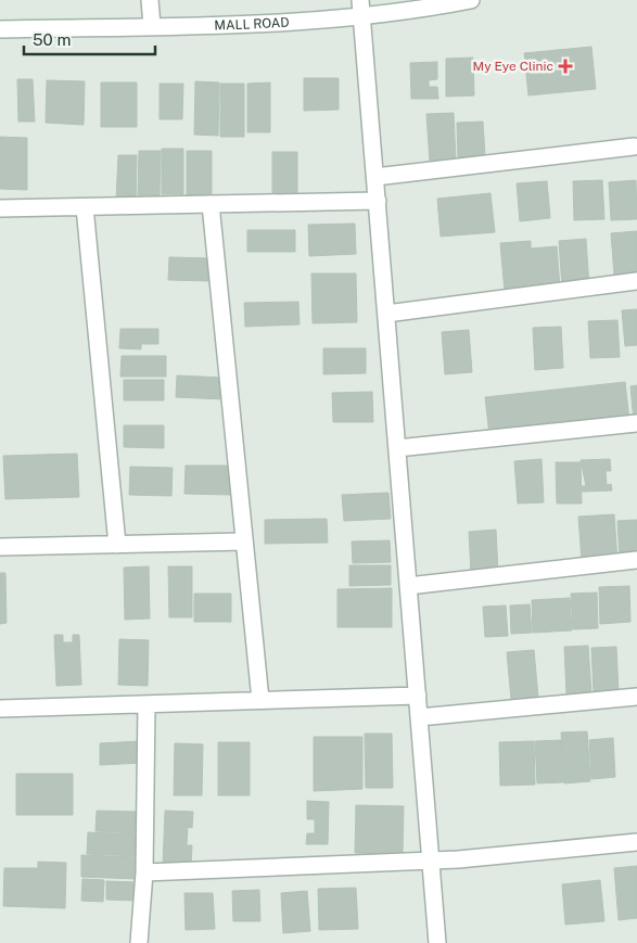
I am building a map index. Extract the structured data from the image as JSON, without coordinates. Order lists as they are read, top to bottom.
{
  "streets": {
    "street": ["MALL ROAD"]
  },
  "places": {
    "health": ["My Eye Clinic"]
  },
  "scale_bar": "50 m"
}
